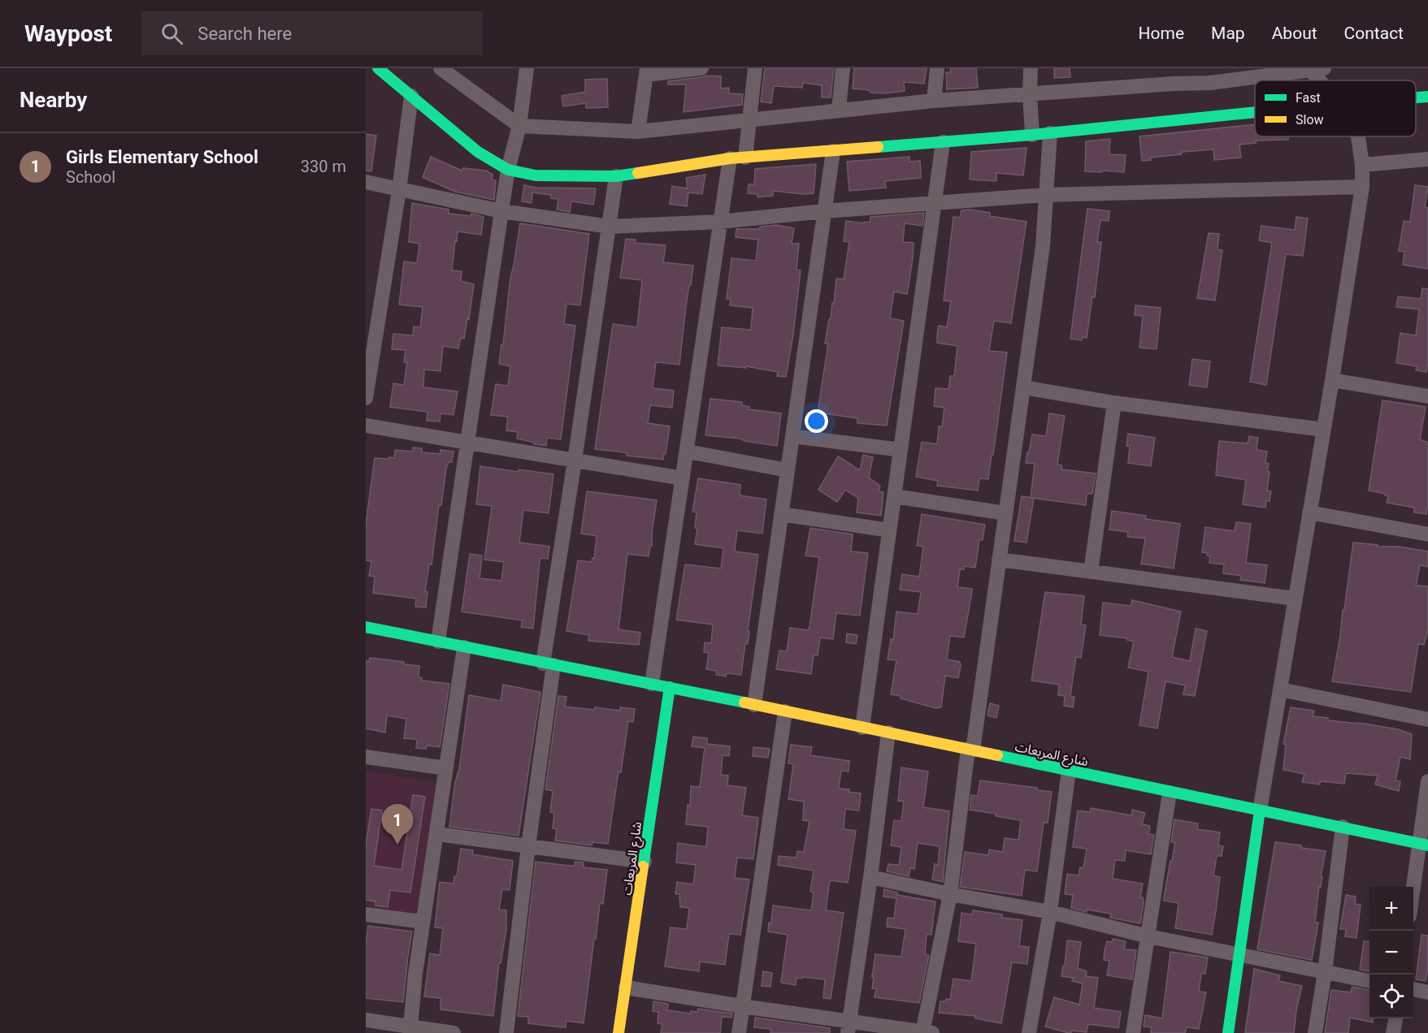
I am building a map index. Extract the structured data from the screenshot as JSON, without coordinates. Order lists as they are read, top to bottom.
{
  "streets": {
    "street": ["شارع المربعات"]
  },
  "legend": ["Fast", "Slow"],
  "page": {
    "header": "Waypost",
    "search": "Search here",
    "nav": [
      "Home",
      "Map",
      "About",
      "Contact"
    ],
    "heading": "Nearby",
    "list": [
      {
        "mark": "1",
        "name": "Girls Elementary School",
        "note": "School",
        "value": "330 m"
      }
    ],
    "pins": "1",
    "map_buttons": ["+", "−"]
  }
}
